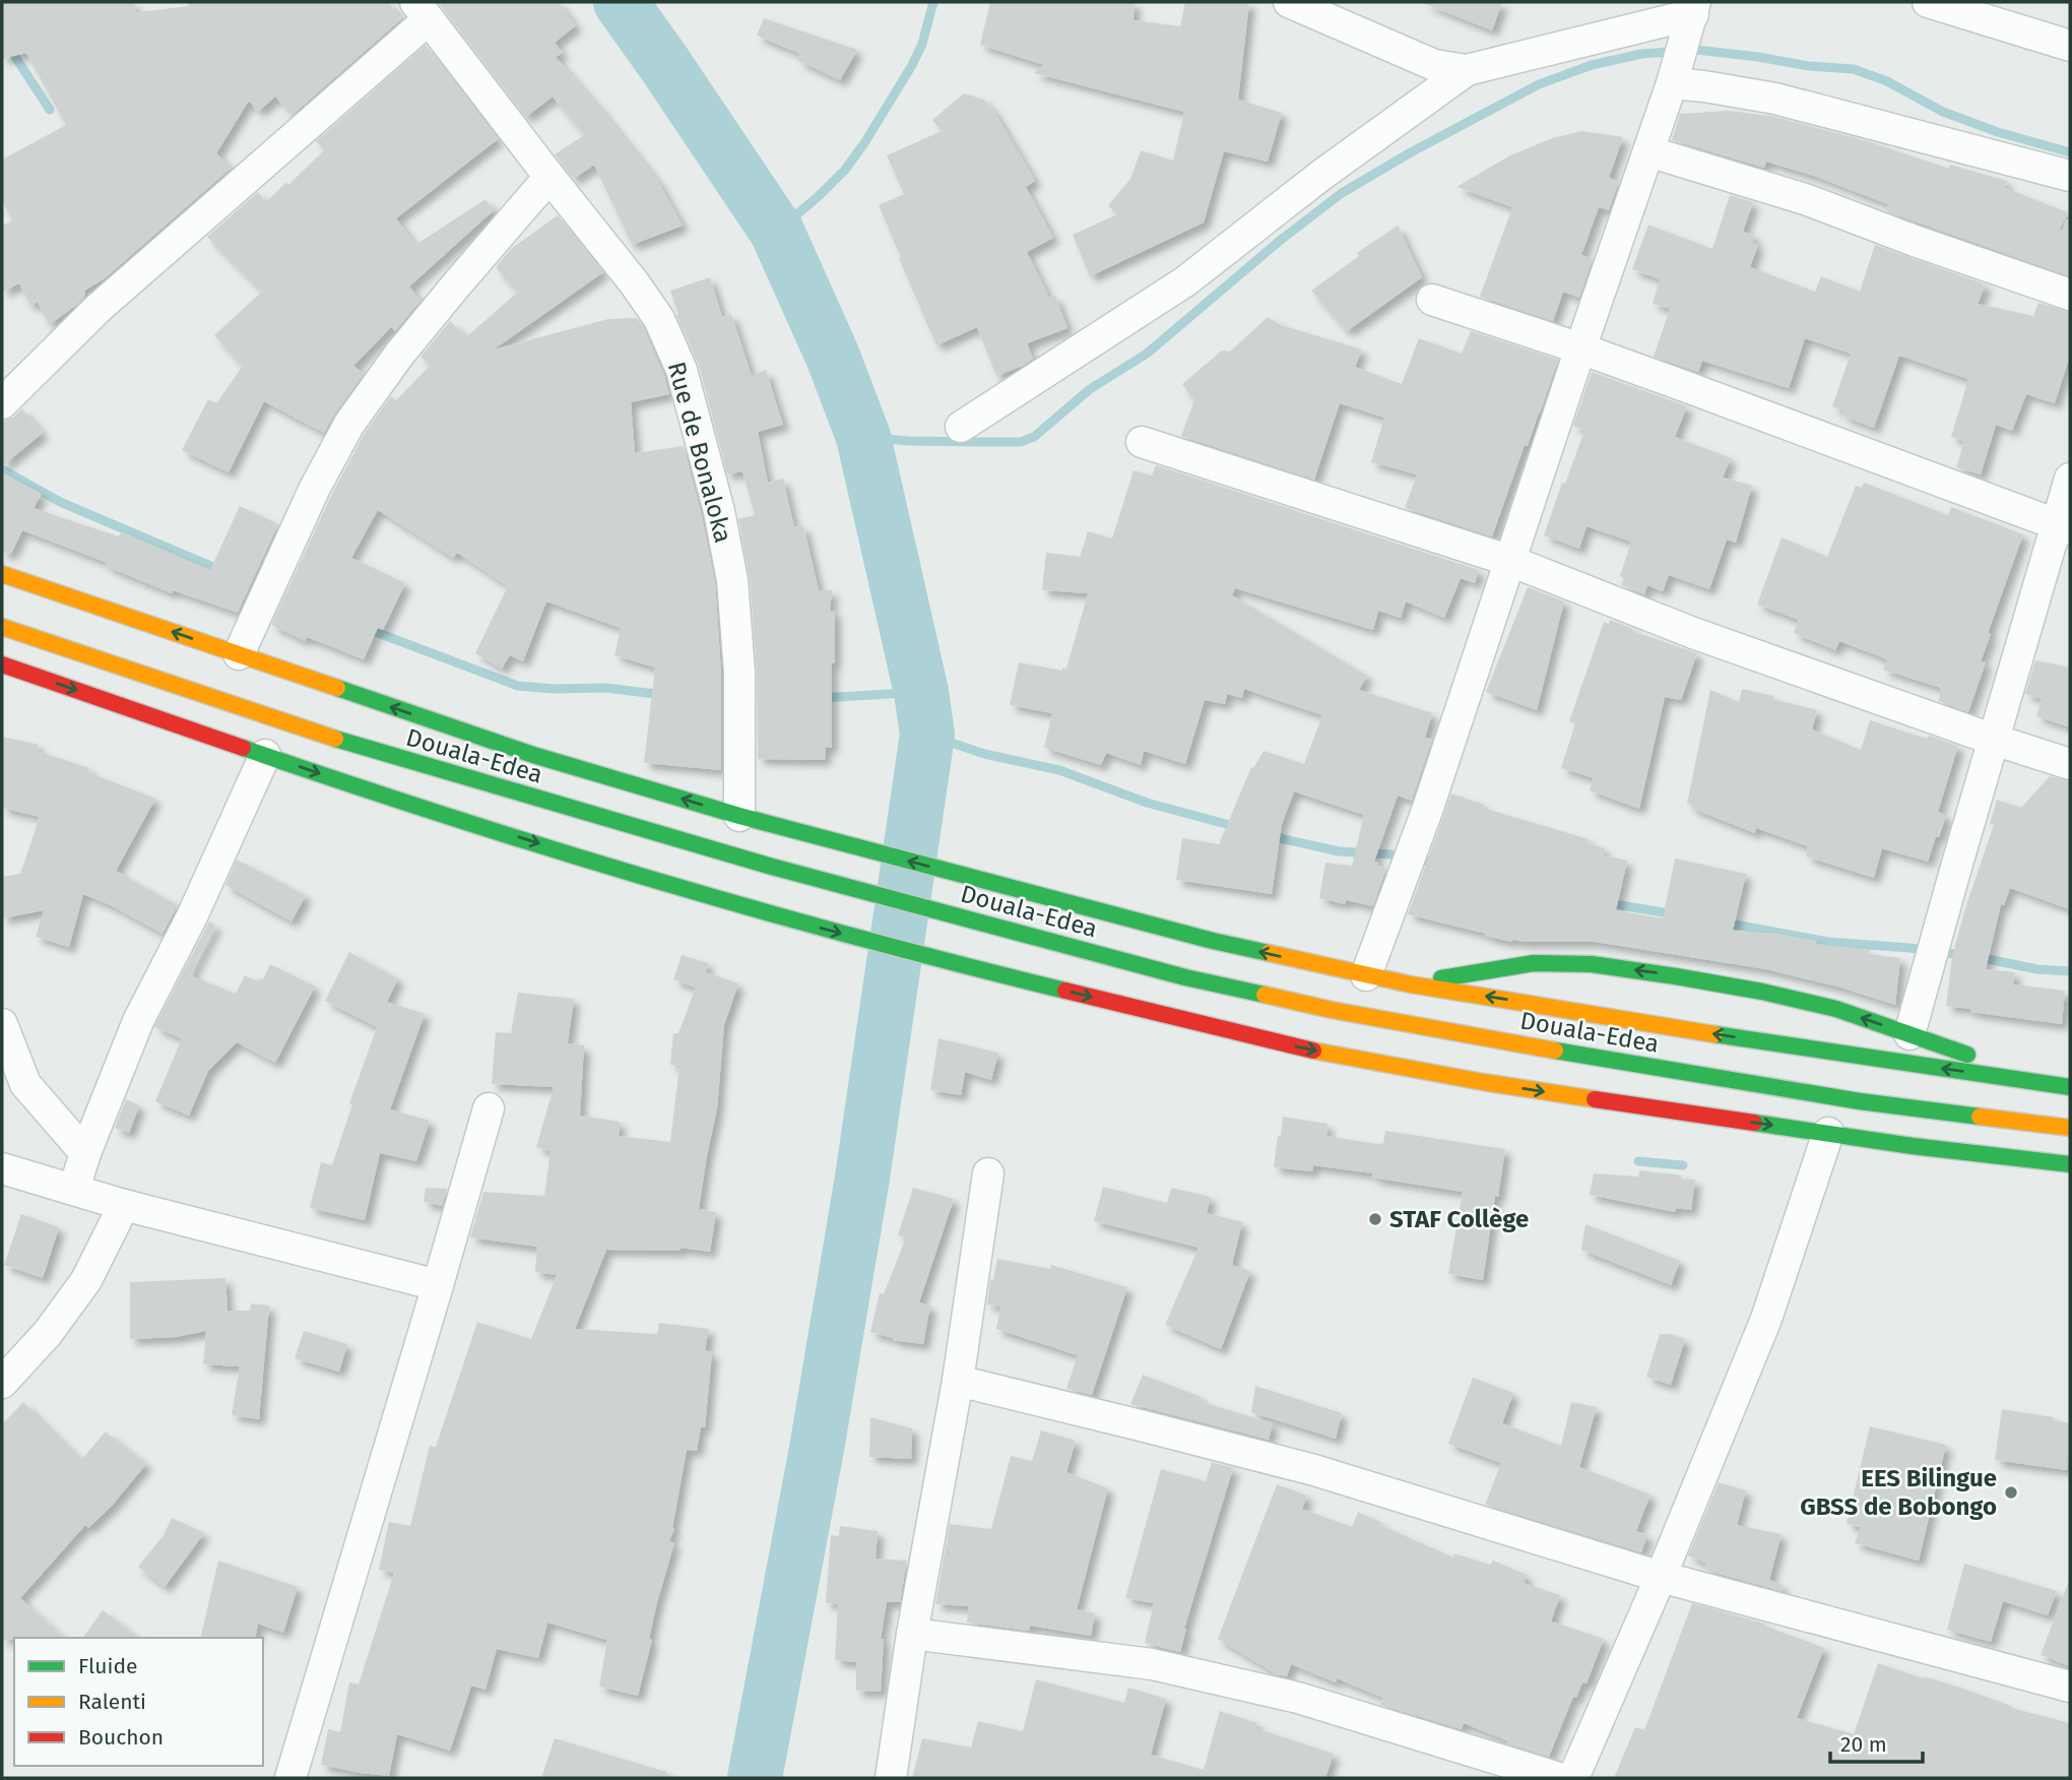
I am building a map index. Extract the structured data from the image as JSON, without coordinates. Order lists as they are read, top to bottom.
{
  "streets": {
    "main road": ["Douala-Edea"],
    "street": ["Rue de Bonaloka"]
  },
  "places": ["STAF Collège", "EES Bilingue GBSS de Bobongo"],
  "legend": ["Fluide", "Ralenti", "Bouchon"],
  "scale_bar": "20 m"
}
